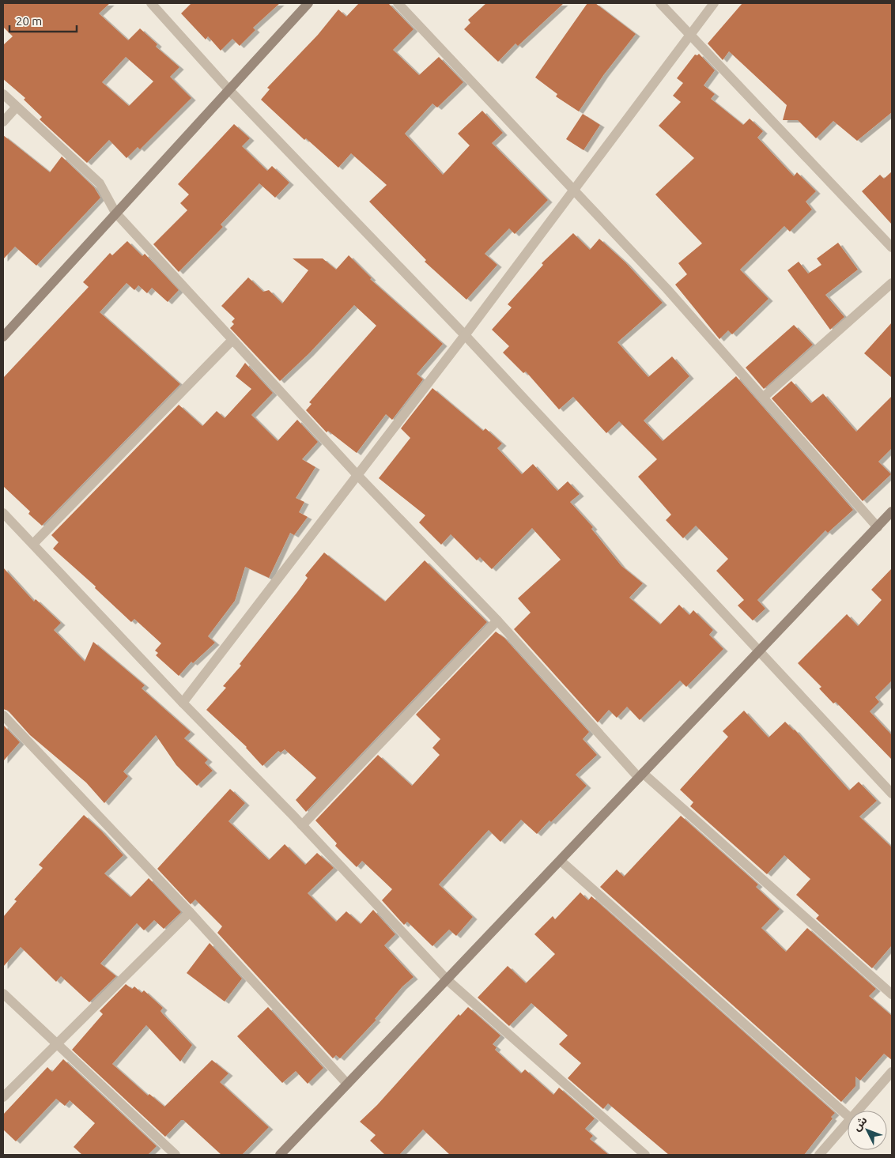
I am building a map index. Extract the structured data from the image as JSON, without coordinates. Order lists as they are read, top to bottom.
{
  "scale_bar": "20 m",
  "north": "top left"
}
